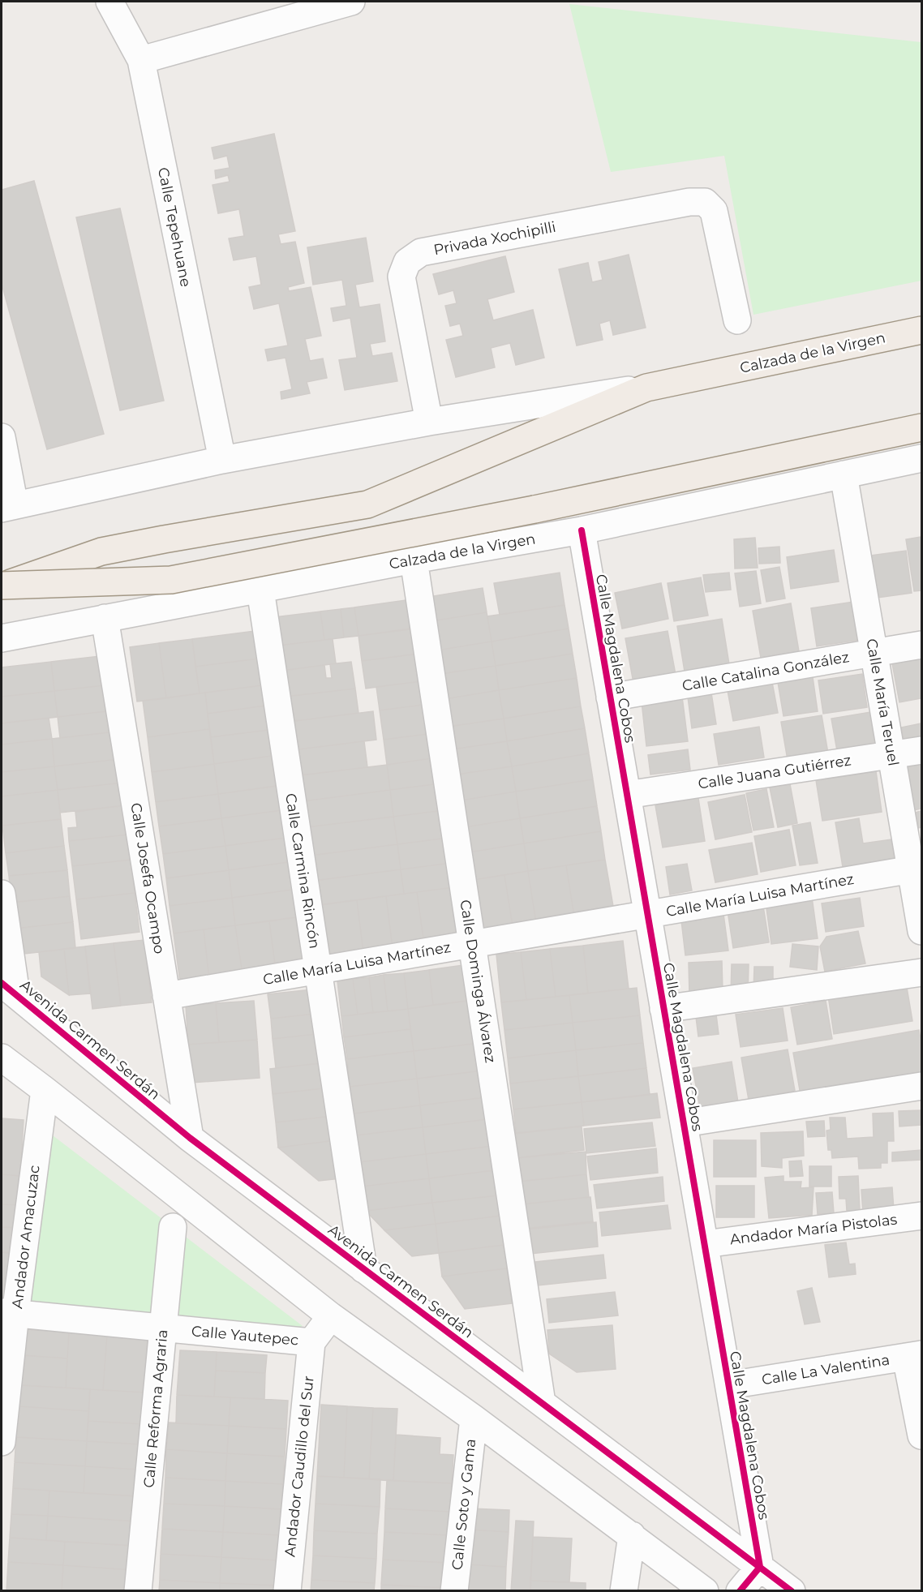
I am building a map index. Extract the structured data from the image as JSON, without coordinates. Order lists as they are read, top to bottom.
{
  "streets": {
    "main road": ["Calzada de la Virgen"],
    "street": [
      "Calle Tepehuane",
      "Privada Xochipilli",
      "Calle Magdalena Cobos",
      "Calle Catalina González",
      "Calle María Teruel",
      "Calle Juana Gutiérrez",
      "Calle Carmina Rincón",
      "Calle Josefa Ocampo",
      "Calle María Luisa Martínez",
      "Calle Dominga Álvarez",
      "Avenida Carmen Serdán",
      "Andador María Pistolas",
      "Andador Amacuzac",
      "Calle Yautepec",
      "Calle La Valentina",
      "Calle Reforma Agraria",
      "Andador Caudillo del Sur",
      "Calle Soto y Gama"
    ]
  },
  "crossings": [
    ["Calle Tepehuane", "Calzada de la Virgen"],
    ["Privada Xochipilli", "Calzada de la Virgen"],
    ["Calzada de la Virgen", "Calle Magdalena Cobos"],
    ["Calzada de la Virgen", "Calle María Teruel"],
    ["Calzada de la Virgen", "Calle Carmina Rincón"],
    ["Calzada de la Virgen", "Calle Josefa Ocampo"],
    ["Calzada de la Virgen", "Calle Dominga Álvarez"],
    ["Calle Magdalena Cobos", "Calle Catalina González"],
    ["Calle Magdalena Cobos", "Calle Juana Gutiérrez"],
    ["Calle Magdalena Cobos", "Calle María Luisa Martínez"],
    ["Calle Magdalena Cobos", "Avenida Carmen Serdán"],
    ["Calle Magdalena Cobos", "Andador María Pistolas"],
    ["Calle Magdalena Cobos", "Calle La Valentina"],
    ["Calle Catalina González", "Calle María Teruel"],
    ["Calle María Teruel", "Calle Juana Gutiérrez"],
    ["Calle María Teruel", "Calle María Luisa Martínez"],
    ["Calle Carmina Rincón", "Calle María Luisa Martínez"],
    ["Calle Carmina Rincón", "Avenida Carmen Serdán"],
    ["Calle Josefa Ocampo", "Calle María Luisa Martínez"],
    ["Calle Josefa Ocampo", "Avenida Carmen Serdán"],
    ["Calle María Luisa Martínez", "Calle Dominga Álvarez"],
    ["Calle Dominga Álvarez", "Avenida Carmen Serdán"],
    ["Andador Amacuzac", "Calle Yautepec"],
    ["Calle Yautepec", "Calle Reforma Agraria"],
    ["Calle Yautepec", "Andador Caudillo del Sur"]
  ]
}
